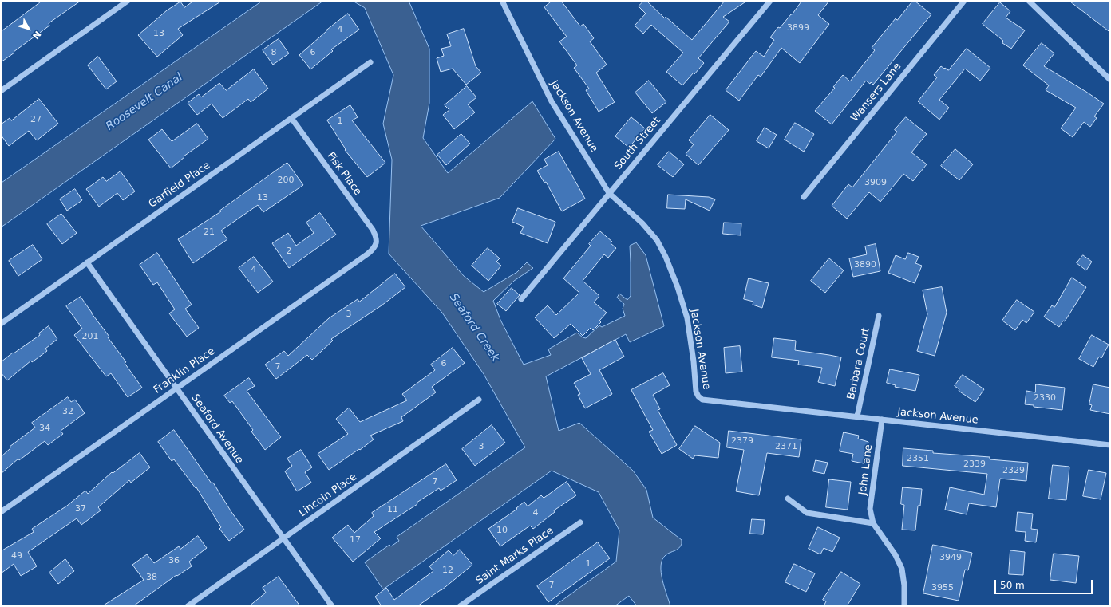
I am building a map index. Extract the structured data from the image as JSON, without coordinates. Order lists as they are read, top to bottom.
{
  "streets": {
    "street": [
      "Wansers Lane",
      "Jackson Avenue",
      "South Street",
      "Fisk Place",
      "Garfield Place",
      "Barbara Court",
      "Franklin Place",
      "Seaford Avenue",
      "John Lane",
      "Lincoln Place",
      "Saint Marks Place"
    ]
  },
  "crossings": [
    ["Jackson Avenue", "South Street"],
    ["Jackson Avenue", "Barbara Court"],
    ["Jackson Avenue", "John Lane"],
    ["Fisk Place", "Garfield Place"],
    ["Fisk Place", "Franklin Place"],
    ["Garfield Place", "Seaford Avenue"],
    ["Franklin Place", "Seaford Avenue"],
    ["Seaford Avenue", "Lincoln Place"]
  ],
  "water": ["Roosevelt Canal", "Seaford Creek"],
  "house_numbers": [
    "3899",
    "4",
    "13",
    "8",
    "6",
    "27",
    "1",
    "200",
    "3909",
    "13",
    "21",
    "2",
    "3890",
    "4",
    "3",
    "201",
    "6",
    "7",
    "2330",
    "32",
    "34",
    "2379",
    "3",
    "2371",
    "2351",
    "2339",
    "2329",
    "7",
    "37",
    "11",
    "4",
    "10",
    "17",
    "49",
    "3949",
    "36",
    "1",
    "12",
    "38",
    "7",
    "3955"
  ],
  "scale_bar": "50 m",
  "north": "bottom right"
}
